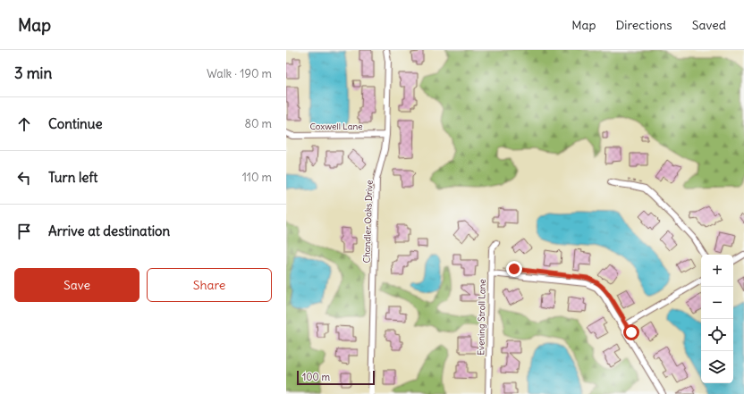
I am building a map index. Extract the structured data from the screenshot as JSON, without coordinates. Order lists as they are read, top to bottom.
{
  "streets": {
    "street": ["Coxwell Lane", "Chandler Oaks Drive", "Evening Stroll Lane"]
  },
  "crossings": [
    ["Coxwell Lane", "Chandler Oaks Drive"]
  ],
  "scale_bar": "100 m",
  "page": {
    "header": "Map",
    "nav": ["Map", "Directions", "Saved"],
    "heading": ["3 min", "Walk · 190 m"],
    "list": [
      ["Continue", "80 m"],
      ["Turn left", "110 m"],
      "Arrive at destination"
    ],
    "map_buttons": ["+", "−"],
    "buttons": ["Save", "Share"],
    "scale": "100 m"
  }
}
